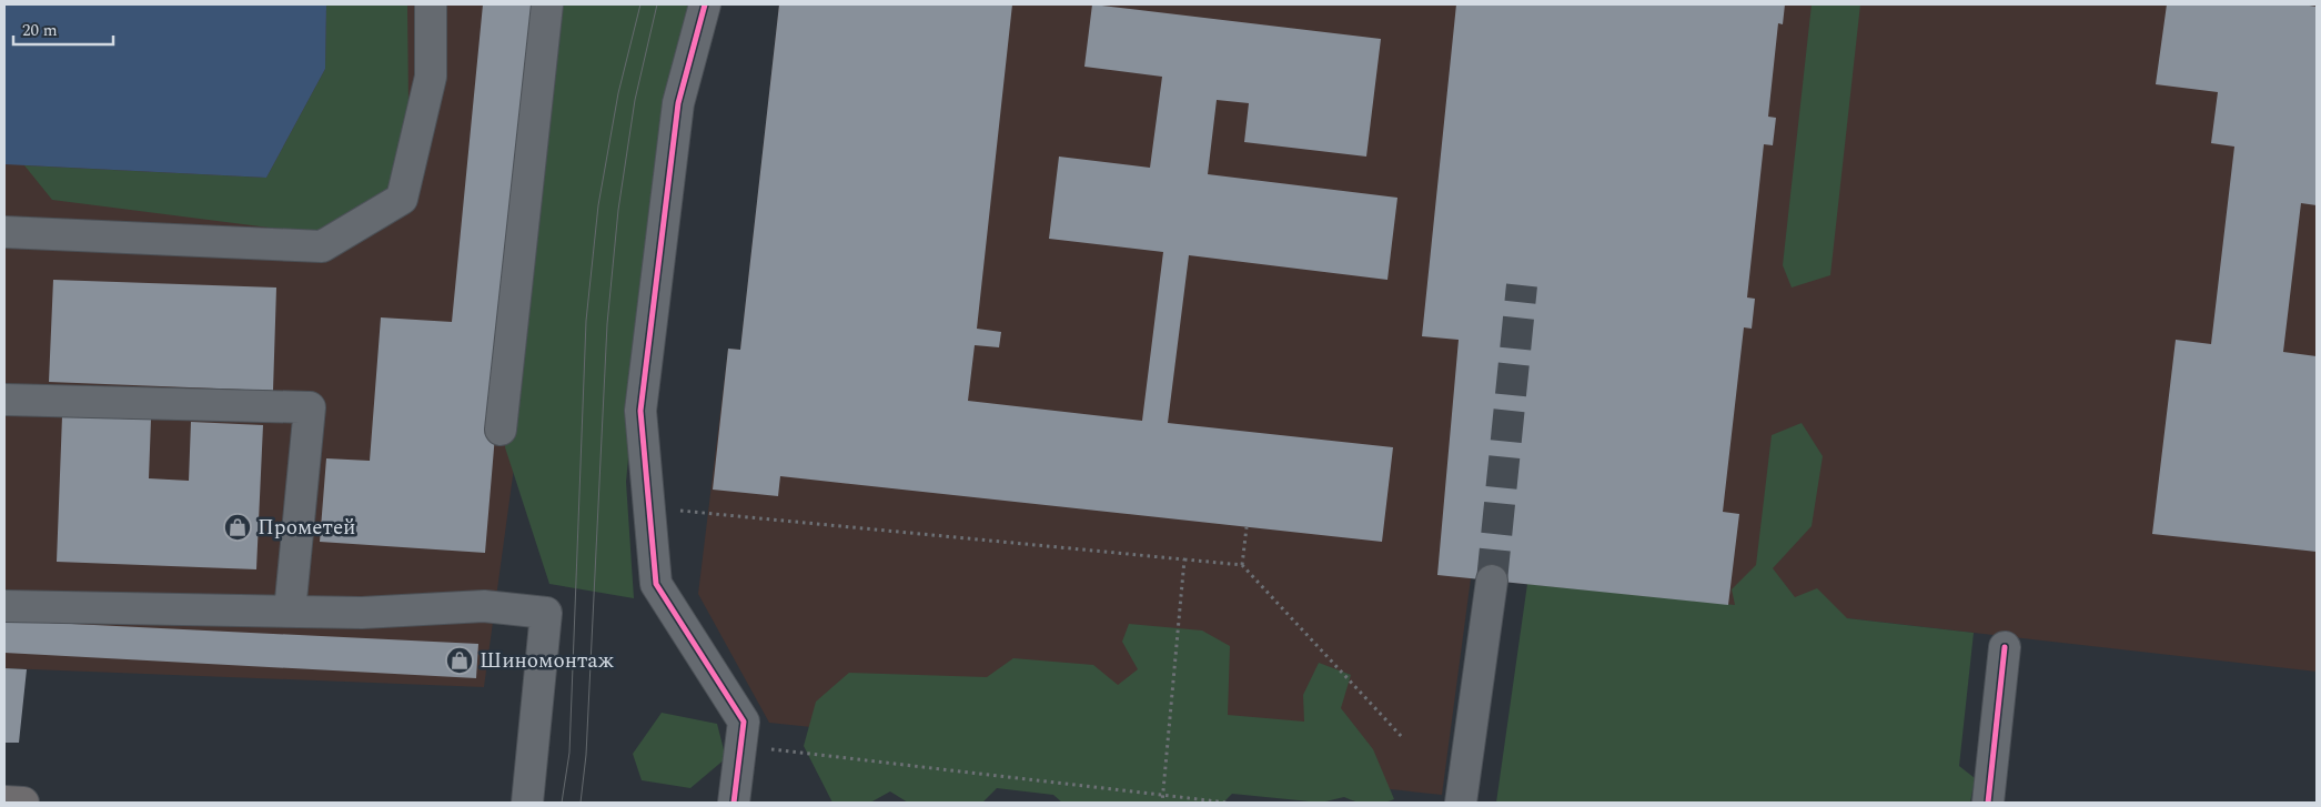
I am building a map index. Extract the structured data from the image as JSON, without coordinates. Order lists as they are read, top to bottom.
{
  "places": {
    "shop": ["Прометей", "Шиномонтаж"]
  },
  "scale_bar": "20 m"
}
